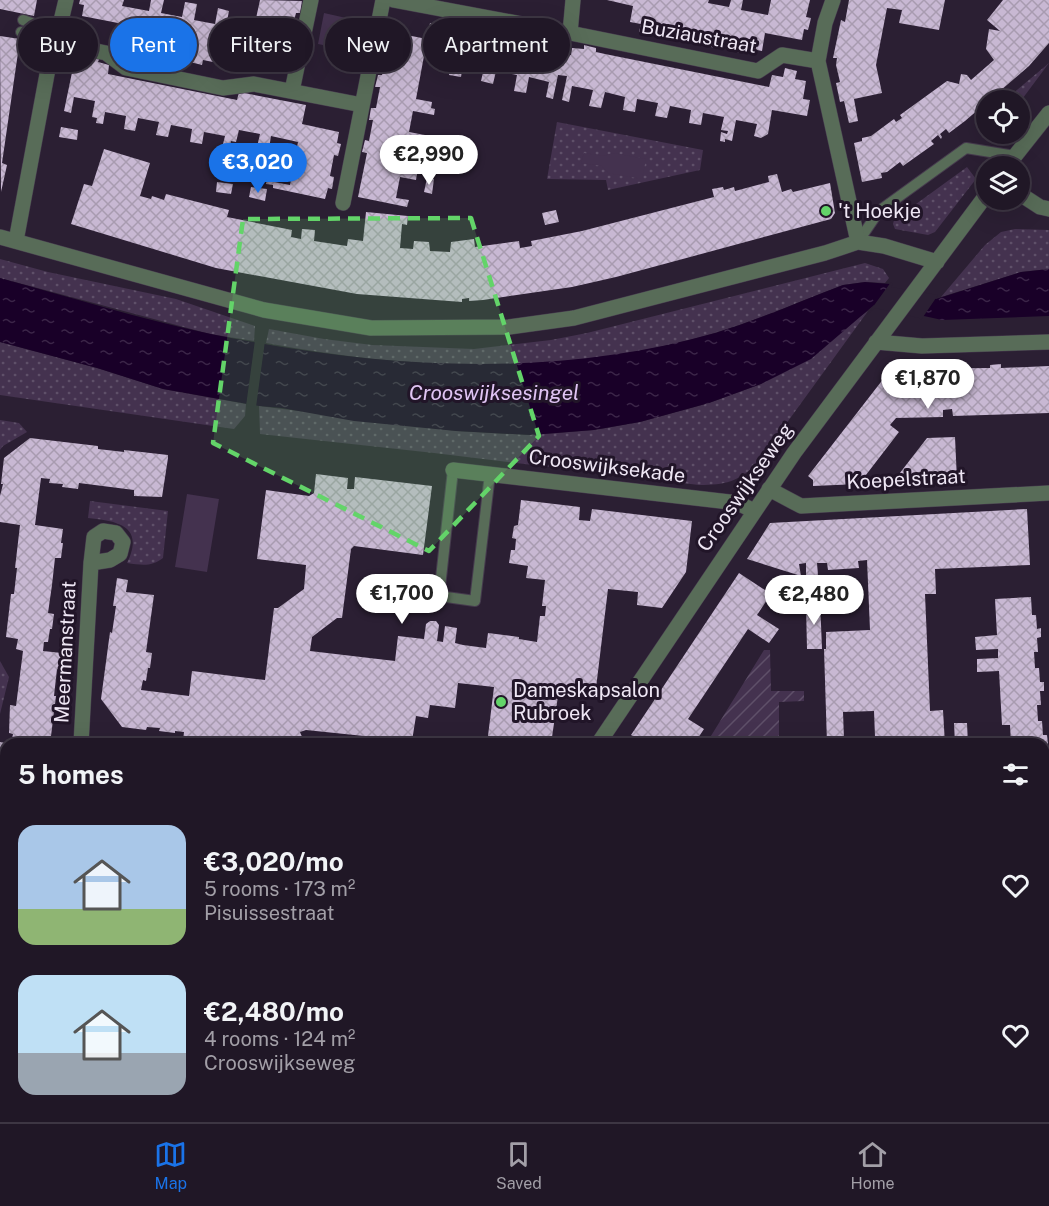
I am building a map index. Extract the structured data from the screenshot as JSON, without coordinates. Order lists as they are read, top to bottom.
{
  "streets": {
    "street": [
      "Buziaustraat",
      "Crooswijksekade",
      "Koepelstraat",
      "Crooswijkseweg",
      "Meermanstraat"
    ]
  },
  "crossings": [
    ["Crooswijksekade", "Crooswijkseweg"],
    ["Koepelstraat", "Crooswijkseweg"]
  ],
  "water": ["Crooswijksesingel"],
  "places": ["'t Hoekje", "Dameskapsalon Rubroek"],
  "page": {
    "chip": [
      "Buy",
      "Rent",
      "Filters",
      "New",
      "Apartment"
    ],
    "price": [
      "€2,990",
      "€3,020",
      "€1,870",
      "€1,700",
      "€2,480"
    ],
    "heading": "5 homes",
    "list": [
      {
        "name": "€3,020/mo",
        "note": "5 rooms · 173 m² · Pisuissestraat"
      },
      {
        "name": "€2,480/mo",
        "note": "4 rooms · 124 m² · Crooswijkseweg"
      }
    ],
    "tabs": ["Map", "Saved", "Home"]
  }
}
